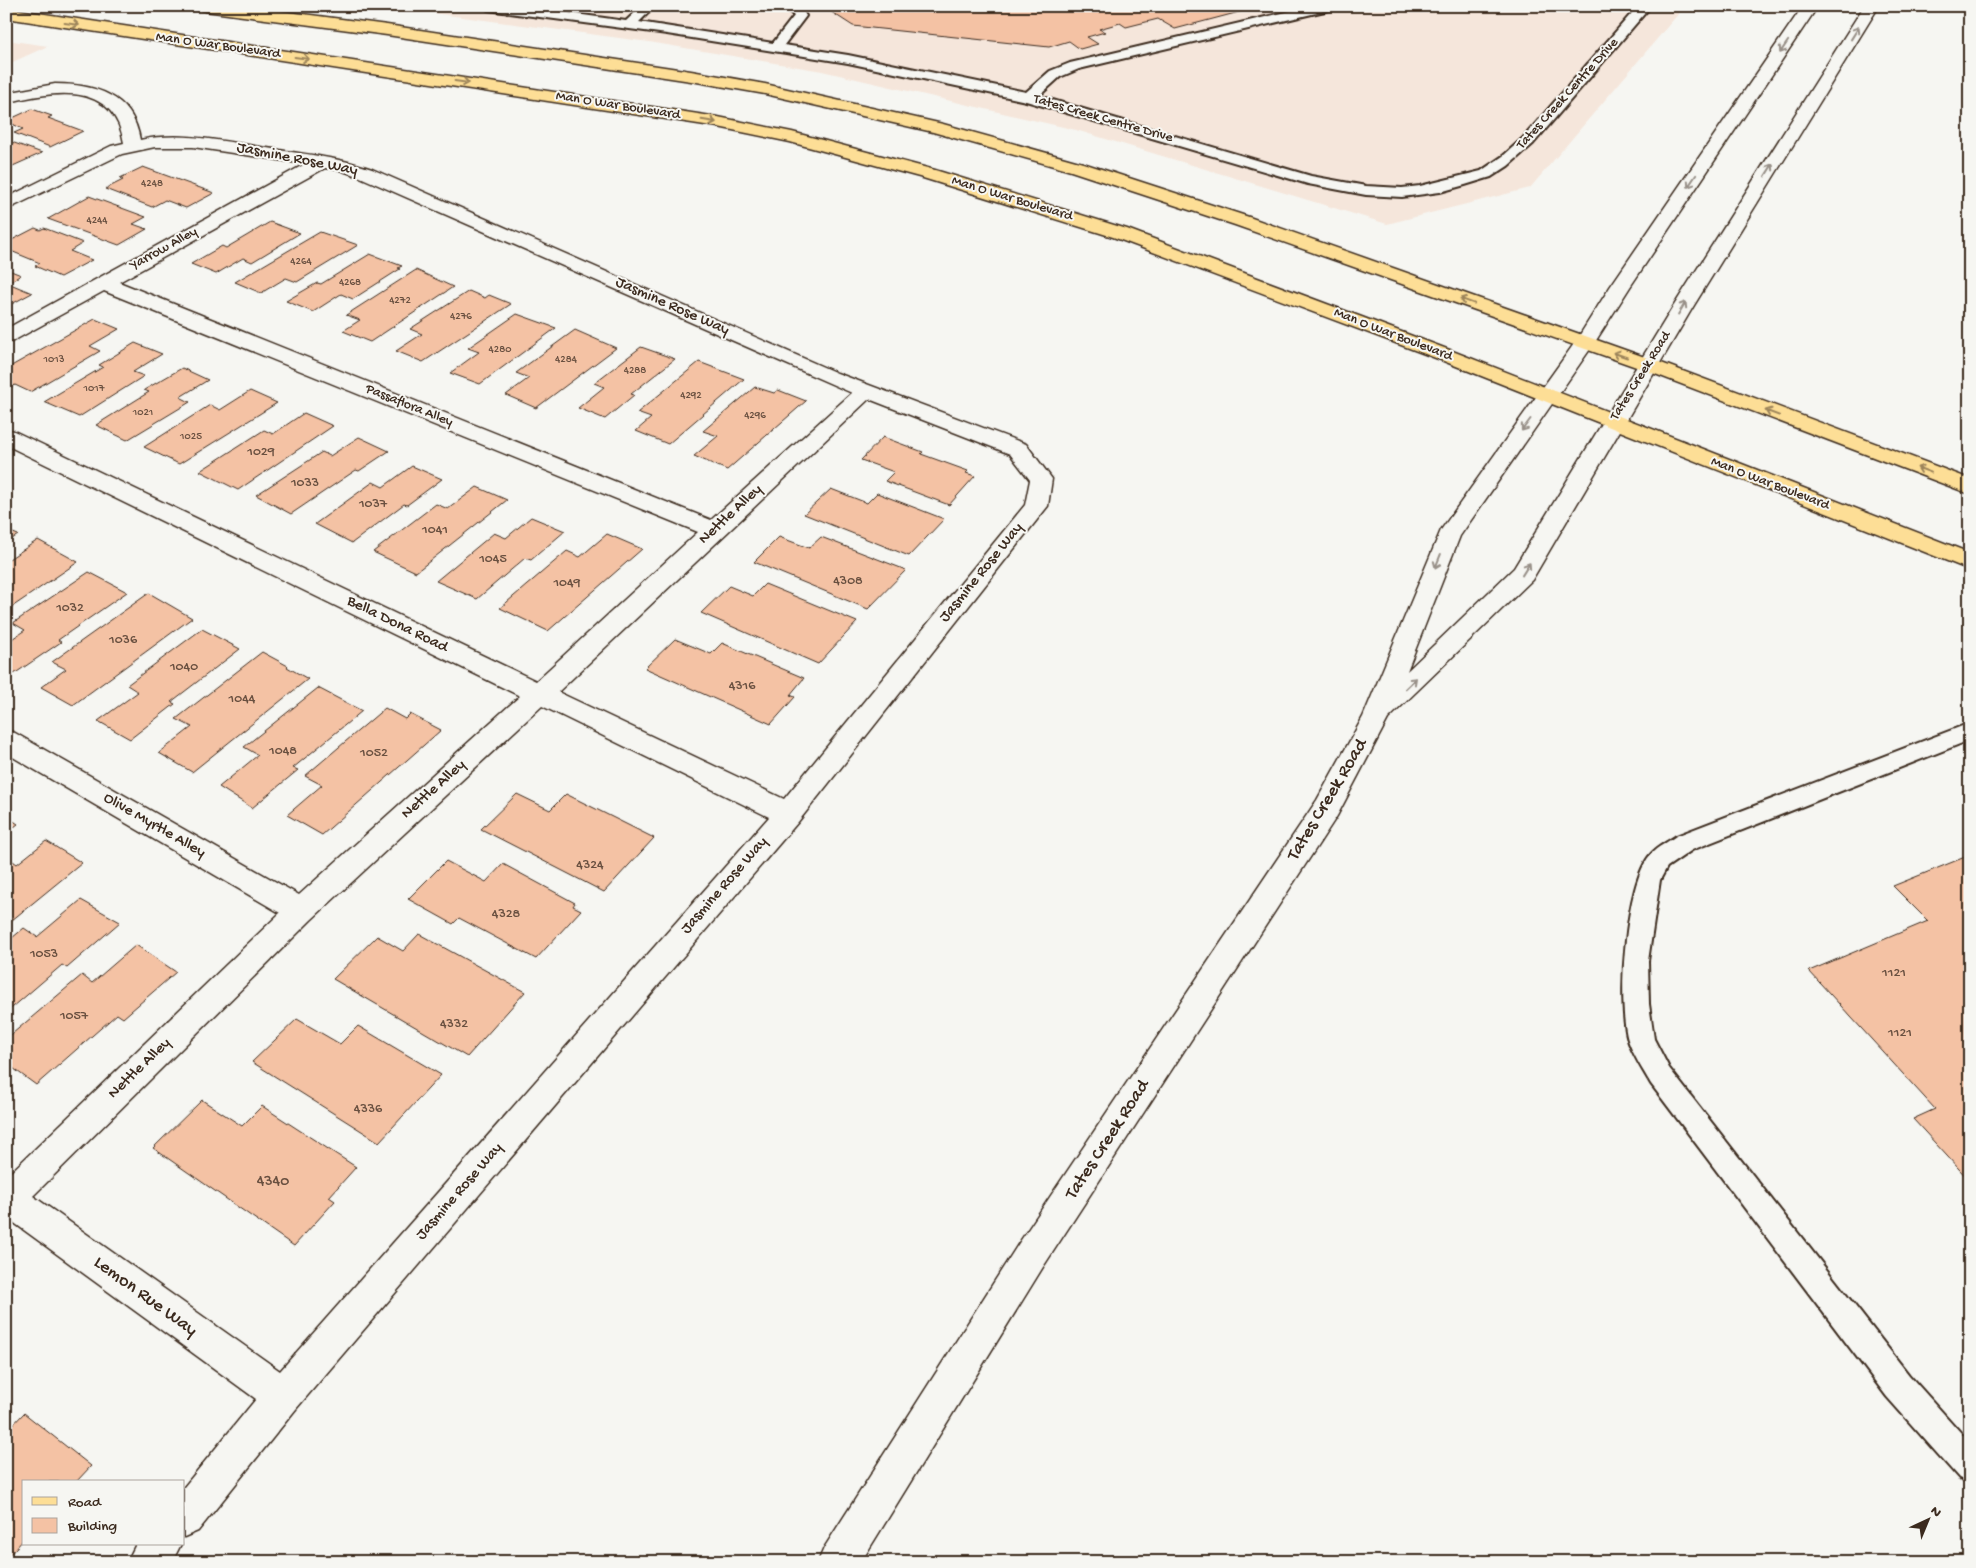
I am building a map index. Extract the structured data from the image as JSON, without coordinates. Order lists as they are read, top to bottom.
{
  "streets": {
    "main road": ["Man O War Boulevard"],
    "street": [
      "Jasmine Rose Way",
      "Yarrow Alley",
      "Tates Creek Road",
      "Passaflora Alley",
      "Nettle Alley",
      "Bella Dona Road",
      "Olive Myrtle Alley",
      "Lemon Rue Way"
    ],
    "lane": ["Tates Creek Centre Drive"]
  },
  "crossings": [
    ["Man O War Boulevard", "Tates Creek Road"],
    ["Jasmine Rose Way", "Yarrow Alley"],
    ["Jasmine Rose Way", "Nettle Alley"],
    ["Jasmine Rose Way", "Bella Dona Road"],
    ["Jasmine Rose Way", "Lemon Rue Way"],
    ["Yarrow Alley", "Passaflora Alley"],
    ["Passaflora Alley", "Nettle Alley"],
    ["Nettle Alley", "Bella Dona Road"],
    ["Nettle Alley", "Olive Myrtle Alley"],
    ["Nettle Alley", "Lemon Rue Way"]
  ],
  "house_numbers": [
    "4248",
    "4244",
    "4264",
    "4268",
    "4272",
    "4276",
    "4280",
    "1013",
    "4284",
    "4288",
    "1017",
    "4292",
    "1021",
    "4296",
    "1025",
    "1029",
    "1033",
    "1037",
    "1041",
    "1045",
    "4308",
    "1049",
    "1032",
    "1036",
    "1040",
    "4316",
    "1044",
    "1048",
    "1052",
    "4324",
    "4328",
    "1053",
    "1121",
    "1057",
    "4332",
    "1121",
    "4336",
    "4340"
  ],
  "legend": ["Road", "Building"],
  "north": "top right"
}
